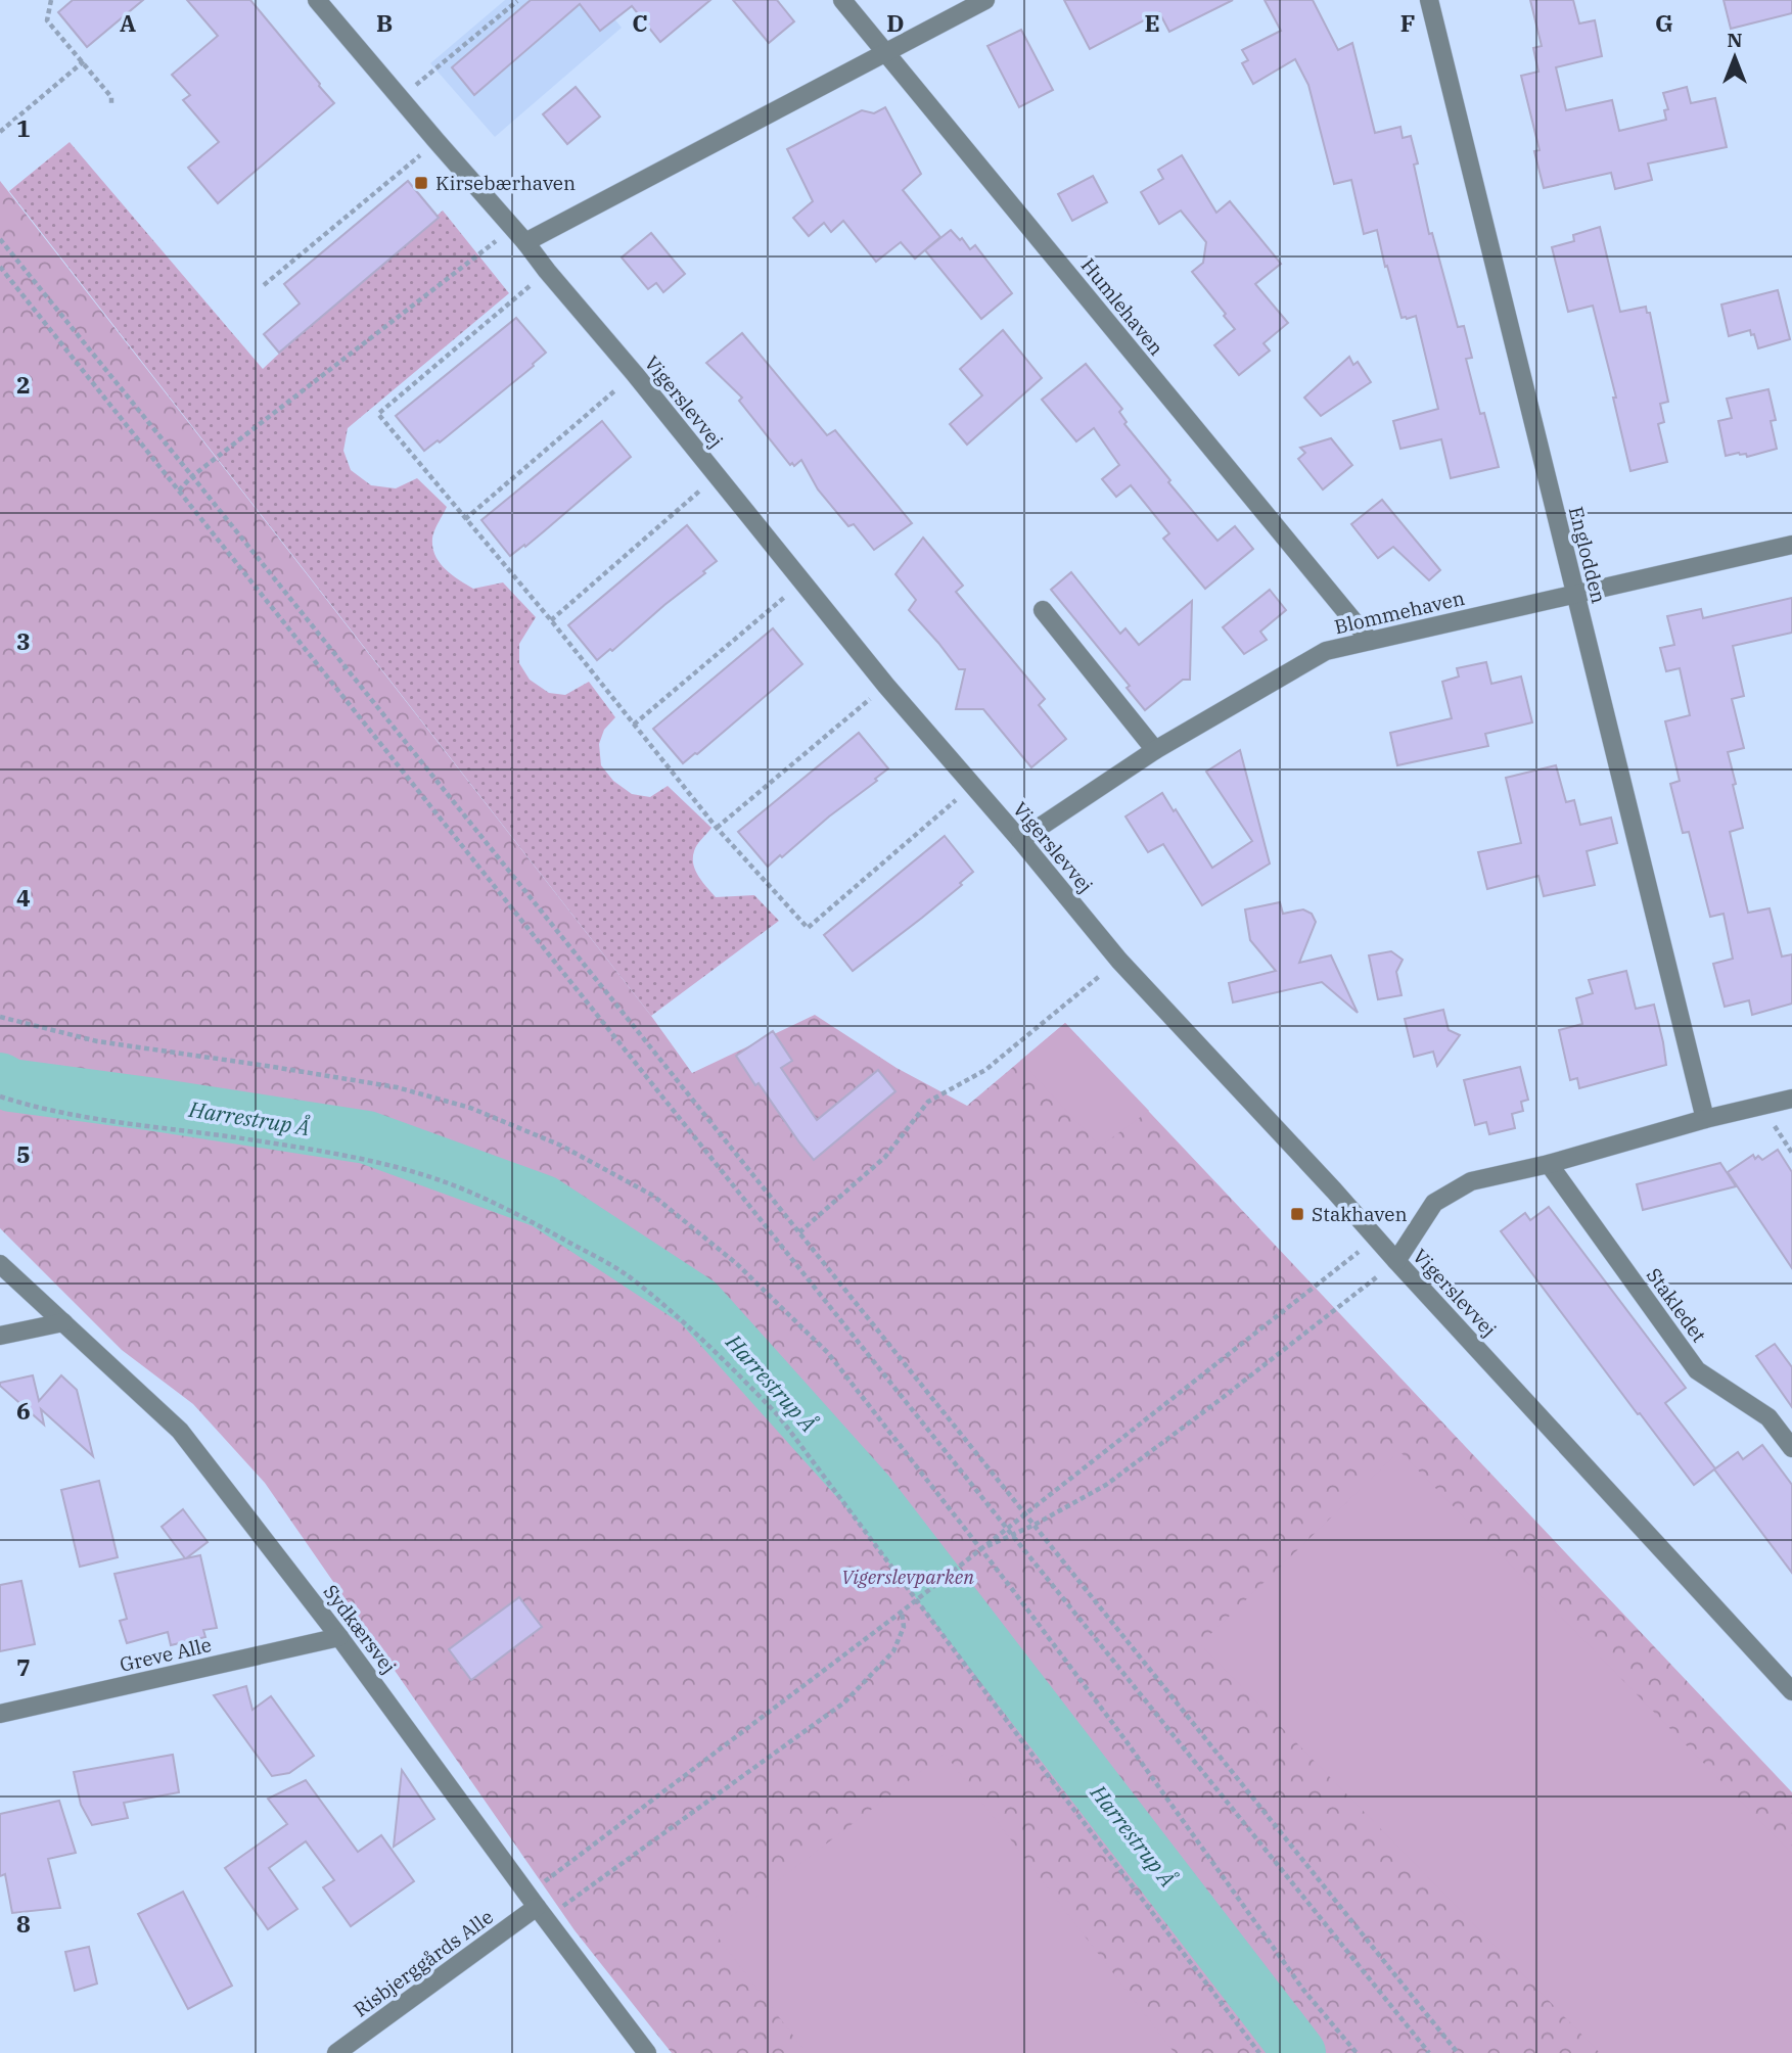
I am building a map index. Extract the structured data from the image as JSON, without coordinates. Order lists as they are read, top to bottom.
{
  "streets": {
    "street": [
      "Humlehaven",
      "Vigerslevvej",
      "Englodden",
      "Blommehaven",
      "Stakledet",
      "Sydkærsvej",
      "Greve Alle",
      "Risbjerggårds Alle"
    ]
  },
  "crossings": [
    ["Humlehaven", "Blommehaven"],
    ["Vigerslevvej", "Blommehaven"],
    ["Englodden", "Blommehaven"],
    ["Sydkærsvej", "Greve Alle"],
    ["Sydkærsvej", "Risbjerggårds Alle"]
  ],
  "water": ["Harrestrup Å"],
  "parks": ["Vigerslevparken"],
  "places": {
    "transit": ["Kirsebærhaven", "Stakhaven"]
  },
  "north": "top",
  "grid": {
    "columns": [
      "A",
      "B",
      "C",
      "D",
      "E",
      "F",
      "G"
    ],
    "rows": [
      "1",
      "2",
      "3",
      "4",
      "5",
      "6",
      "7",
      "8"
    ]
  }
}
